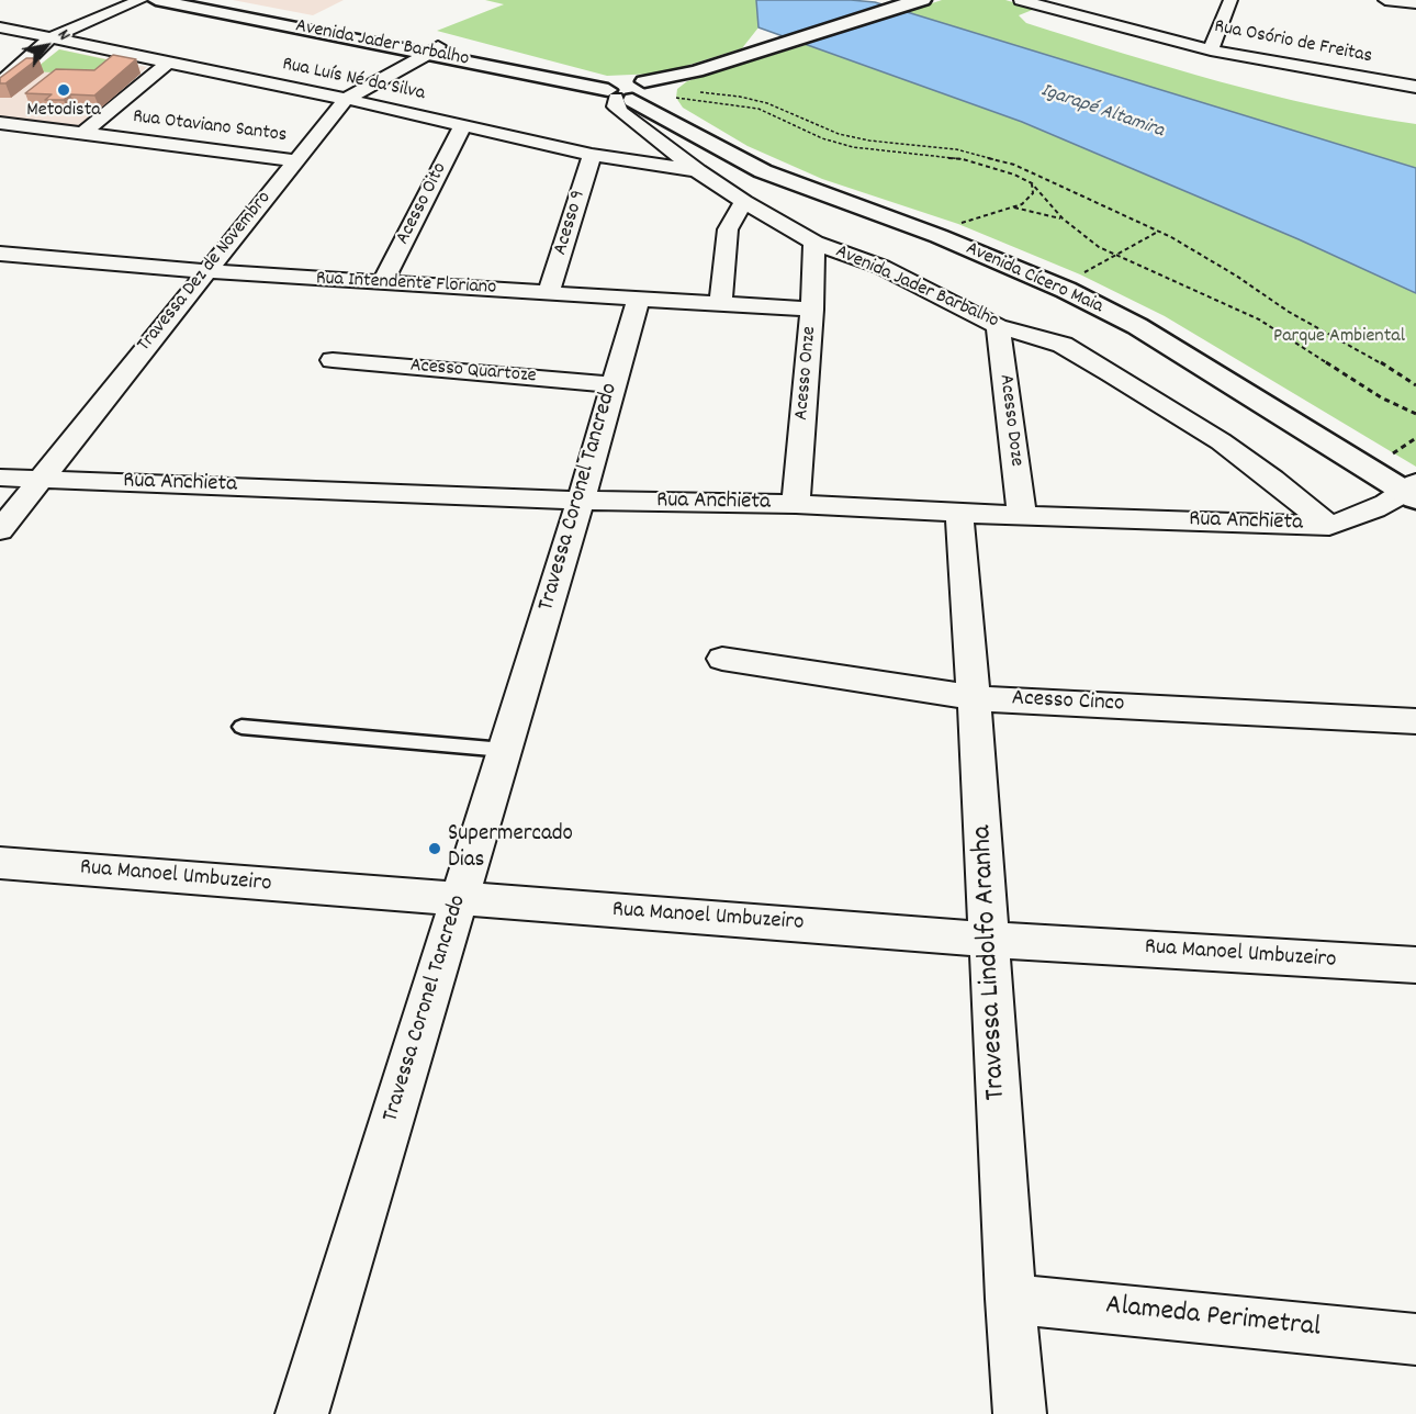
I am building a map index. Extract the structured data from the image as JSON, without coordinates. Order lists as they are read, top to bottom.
{
  "streets": {
    "main road": ["Avenida Jader Barbalho", "Avenida Cícero Maia"],
    "street": [
      "Rua Osório de Freitas",
      "Rua Luís Né da Silva",
      "Rua Otaviano Santos",
      "Acesso Oito",
      "Acesso 9",
      "Travessa Dez de Novembro",
      "Rua Intendente Floriano",
      "Acesso Quartoze",
      "Acesso Onze",
      "Acesso Doze",
      "Rua Anchieta",
      "Travessa Coronel Tancredo",
      "Acesso Cinco",
      "Rua Manoel Umbuzeiro",
      "Travessa Lindolfo Aranha",
      "Alameda Perimetral"
    ]
  },
  "crossings": [
    ["Avenida Jader Barbalho", "Rua Luís Né da Silva"],
    ["Avenida Jader Barbalho", "Travessa Dez de Novembro"],
    ["Avenida Jader Barbalho", "Avenida Cícero Maia"],
    ["Avenida Jader Barbalho", "Acesso Onze"],
    ["Avenida Jader Barbalho", "Acesso Doze"],
    ["Avenida Jader Barbalho", "Rua Anchieta"],
    ["Rua Luís Né da Silva", "Acesso Oito"],
    ["Rua Luís Né da Silva", "Acesso 9"],
    ["Rua Luís Né da Silva", "Travessa Dez de Novembro"],
    ["Rua Otaviano Santos", "Travessa Dez de Novembro"],
    ["Acesso Oito", "Rua Intendente Floriano"],
    ["Acesso 9", "Rua Intendente Floriano"],
    ["Travessa Dez de Novembro", "Rua Intendente Floriano"],
    ["Travessa Dez de Novembro", "Rua Anchieta"],
    ["Avenida Cícero Maia", "Rua Anchieta"],
    ["Rua Intendente Floriano", "Acesso Onze"],
    ["Rua Intendente Floriano", "Travessa Coronel Tancredo"],
    ["Acesso Quartoze", "Travessa Coronel Tancredo"],
    ["Acesso Onze", "Rua Anchieta"],
    ["Acesso Doze", "Rua Anchieta"],
    ["Rua Anchieta", "Travessa Coronel Tancredo"],
    ["Rua Anchieta", "Travessa Lindolfo Aranha"],
    ["Travessa Coronel Tancredo", "Rua Manoel Umbuzeiro"],
    ["Acesso Cinco", "Travessa Lindolfo Aranha"],
    ["Rua Manoel Umbuzeiro", "Travessa Lindolfo Aranha"],
    ["Travessa Lindolfo Aranha", "Alameda Perimetral"]
  ],
  "water": ["Igarapé Altamira"],
  "parks": ["Parque Ambiental"],
  "places": ["Metodista", "Supermercado Dias"],
  "north": "top right"
}
